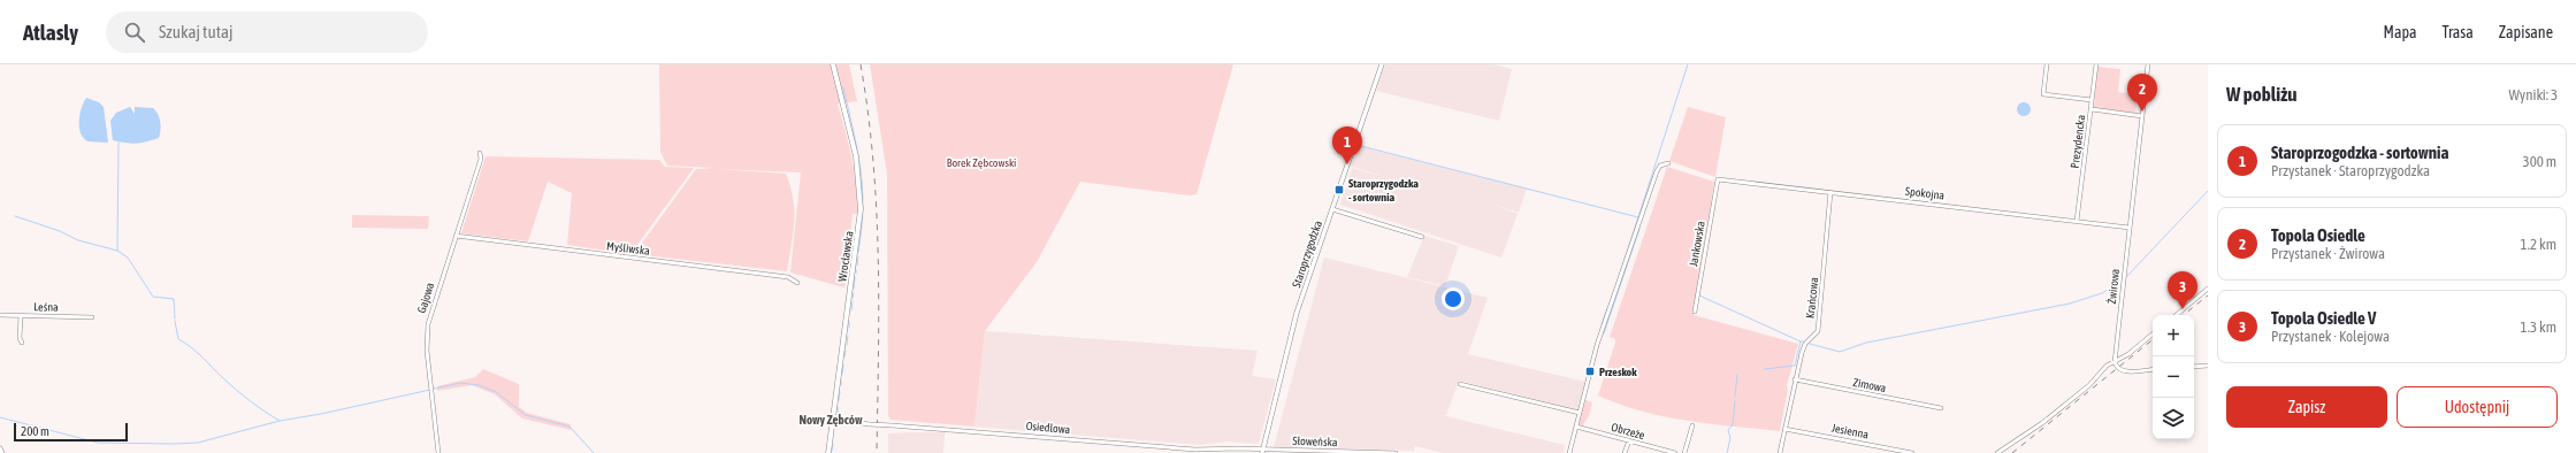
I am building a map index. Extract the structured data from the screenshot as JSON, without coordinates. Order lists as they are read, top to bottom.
{
  "streets": {
    "main road": ["Wrocławska"],
    "street": [
      "Prezydencka",
      "Spokojna",
      "Jankowska",
      "Myśliwska",
      "Staroprzygodzka",
      "Żwirowa",
      "Gajowa",
      "Krańcowa",
      "Leśna",
      "Zimowa",
      "Osiedlowa",
      "Obrzeże",
      "Jesienna",
      "Słoweńska"
    ]
  },
  "crossings": [
    ["Prezydencka", "Spokojna"],
    ["Spokojna", "Jankowska"],
    ["Spokojna", "Żwirowa"],
    ["Spokojna", "Krańcowa"],
    ["Myśliwska", "Gajowa"],
    ["Staroprzygodzka", "Osiedlowa"],
    ["Staroprzygodzka", "Słoweńska"],
    ["Wrocławska", "Osiedlowa"],
    ["Krańcowa", "Zimowa"],
    ["Krańcowa", "Jesienna"],
    ["Osiedlowa", "Słoweńska"]
  ],
  "districts": ["Nowy Zębców"],
  "parks": ["Borek Zębcowski"],
  "places": {
    "transit": ["Staroprzygodzka - sortownia", "Przeskok"]
  },
  "scale_bar": "200 m",
  "page": {
    "header": "Atlasly",
    "search": "Szukaj tutaj",
    "nav": ["Mapa", "Trasa", "Zapisane"],
    "heading": ["W pobliżu", "Wyniki: 3"],
    "pins": ["2", "1", "3"],
    "list": [
      {
        "mark": "1",
        "name": "Staroprzogodzka - sortownia",
        "note": "Przystanek · Staroprzygodzka",
        "value": "300 m"
      },
      {
        "mark": "2",
        "name": "Topola Osiedle",
        "note": "Przystanek · Żwirowa",
        "value": "1.2 km"
      },
      {
        "mark": "3",
        "name": "Topola Osiedle V",
        "note": "Przystanek · Kolejowa",
        "value": "1.3 km"
      }
    ],
    "map_buttons": ["+", "−"],
    "buttons": ["Zapisz", "Udostępnij"],
    "scale": "200 m"
  }
}
